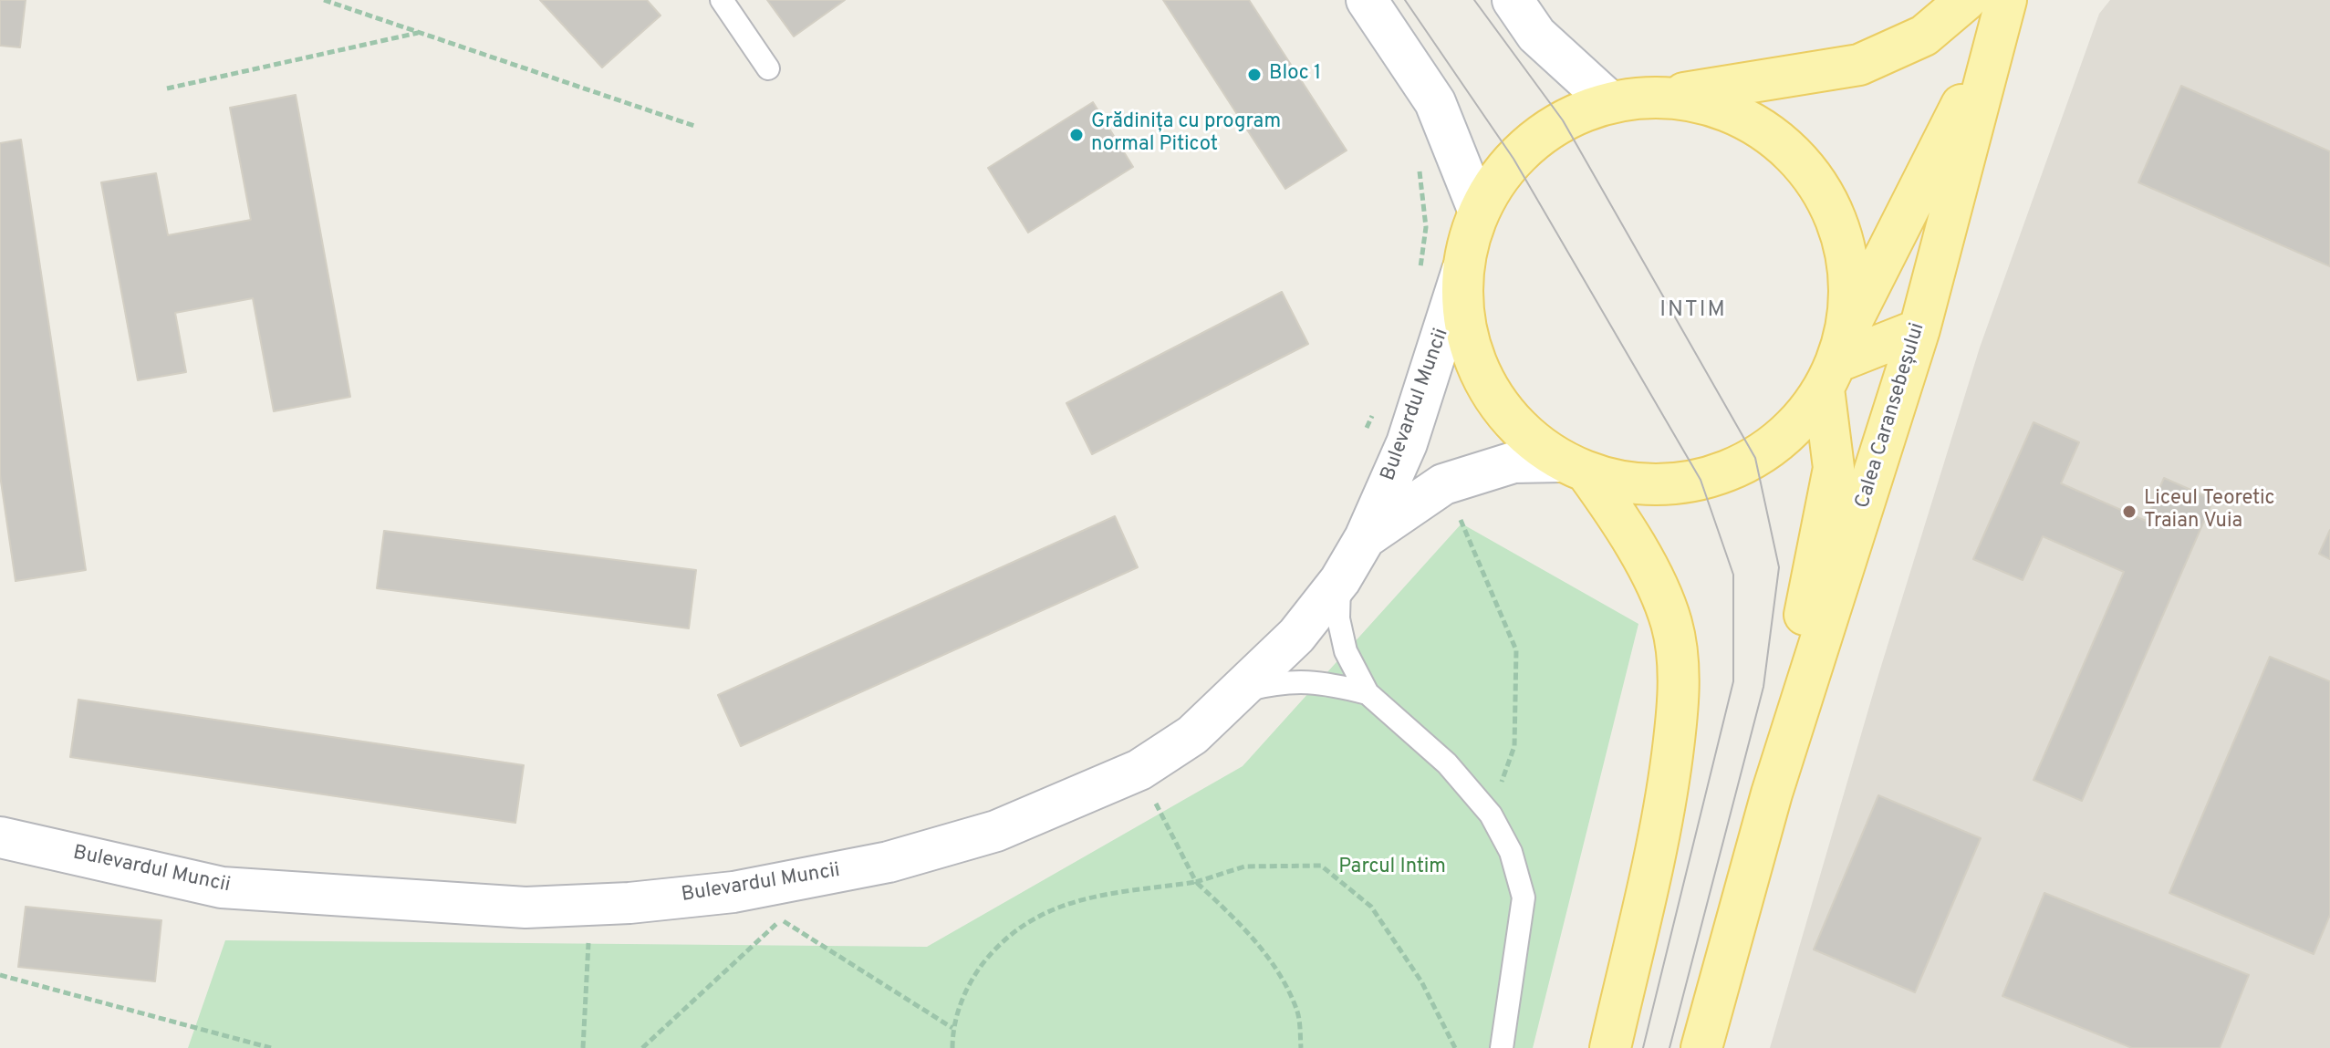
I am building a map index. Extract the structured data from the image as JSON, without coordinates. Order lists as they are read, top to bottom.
{
  "streets": {
    "main road": ["Calea Caransebeșului"],
    "street": ["Bulevardul Muncii"]
  },
  "districts": ["INTIM"],
  "parks": ["Parcul Intim"],
  "places": ["Bloc 1", "Grădinița cu program normal Piticot", "Liceul Teoretic Traian Vuia"]
}
